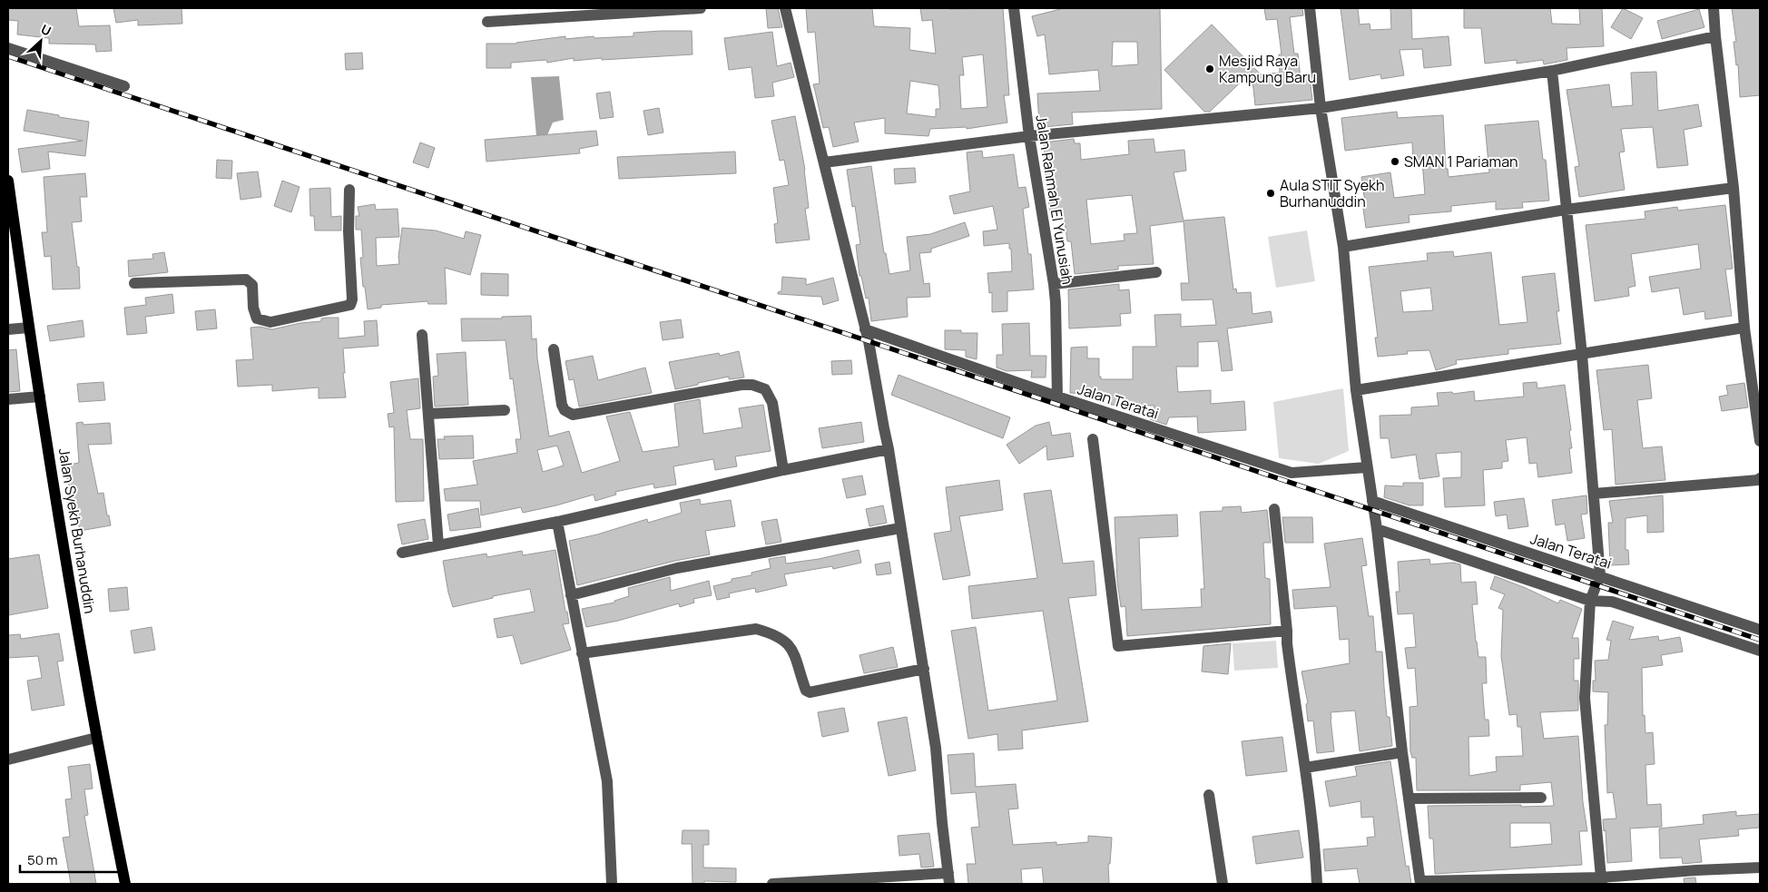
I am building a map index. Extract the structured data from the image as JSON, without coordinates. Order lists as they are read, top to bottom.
{
  "streets": {
    "main road": ["Jalan Syekh Burhanuddin"],
    "street": ["Jalan Rahmah El Yunusiah", "Jalan Teratai"]
  },
  "crossings": [
    ["Jalan Rahmah El Yunusiah", "Jalan Teratai"]
  ],
  "places": ["Mesjid Raya Kampung Baru", "SMAN 1 Pariaman", "Aula STIT Syekh Burhanuddin"],
  "scale_bar": "50 m",
  "north": "top right"
}
